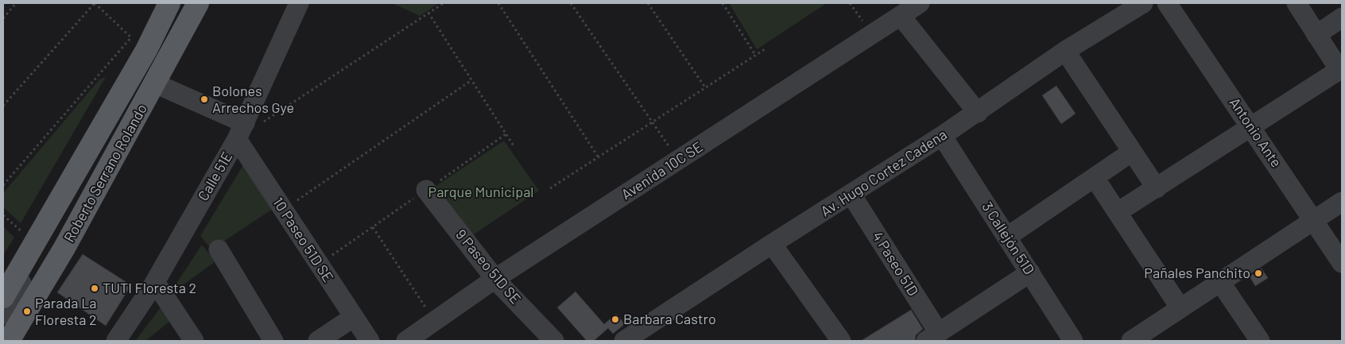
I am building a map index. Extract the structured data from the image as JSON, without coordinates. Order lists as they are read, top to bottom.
{
  "streets": {
    "main road": ["Roberto Serrano Rolando"],
    "street": [
      "Antonio Ante",
      "Avenida 10C SE",
      "Av. Hugo Cortez Cadena",
      "Calle 51E",
      "3 Callejón 51D",
      "10 Paseo 51D SE",
      "4 Paseo 51D",
      "9 Paseo 51D SE"
    ]
  },
  "crossings": [
    ["Avenida 10C SE", "9 Paseo 51D SE"],
    ["Av. Hugo Cortez Cadena", "3 Callejón 51D"],
    ["Av. Hugo Cortez Cadena", "4 Paseo 51D"],
    ["Calle 51E", "10 Paseo 51D SE"]
  ],
  "parks": ["Parque Municipal"],
  "places": [
    "Bolones Arrechos Gye",
    "Pañales Panchito",
    "TUTI Floresta 2",
    "Parada La Floresta 2",
    "Barbara Castro"
  ]
}
